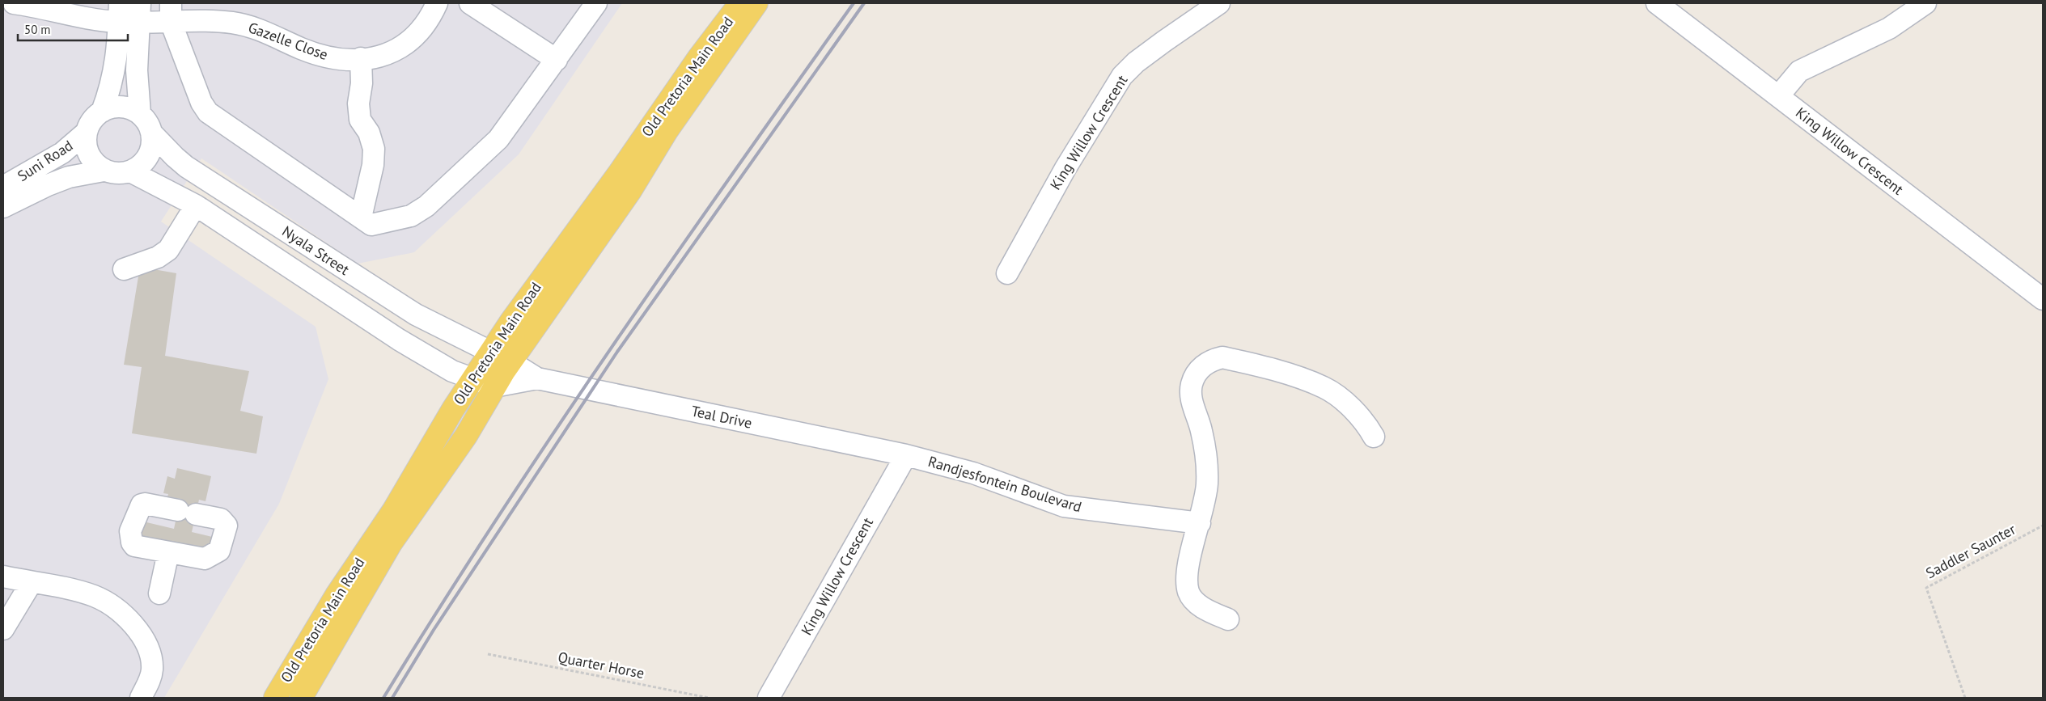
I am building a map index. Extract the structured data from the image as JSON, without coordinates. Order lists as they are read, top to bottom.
{
  "streets": {
    "main road": ["Old Pretoria Main Road"],
    "street": [
      "Gazelle Close",
      "King Willow Crescent",
      "Suni Road",
      "Nyala Street",
      "Teal Drive",
      "Randjesfontein Boulevard"
    ],
    "path": ["Saddler Saunter", "Quarter Horse"]
  },
  "crossings": [
    ["Old Pretoria Main Road", "Nyala Street"],
    ["Old Pretoria Main Road", "Teal Drive"],
    ["King Willow Crescent", "Teal Drive"],
    ["King Willow Crescent", "Randjesfontein Boulevard"],
    ["Suni Road", "Nyala Street"],
    ["Nyala Street", "Teal Drive"],
    ["Teal Drive", "Randjesfontein Boulevard"]
  ],
  "scale_bar": "50 m"
}
